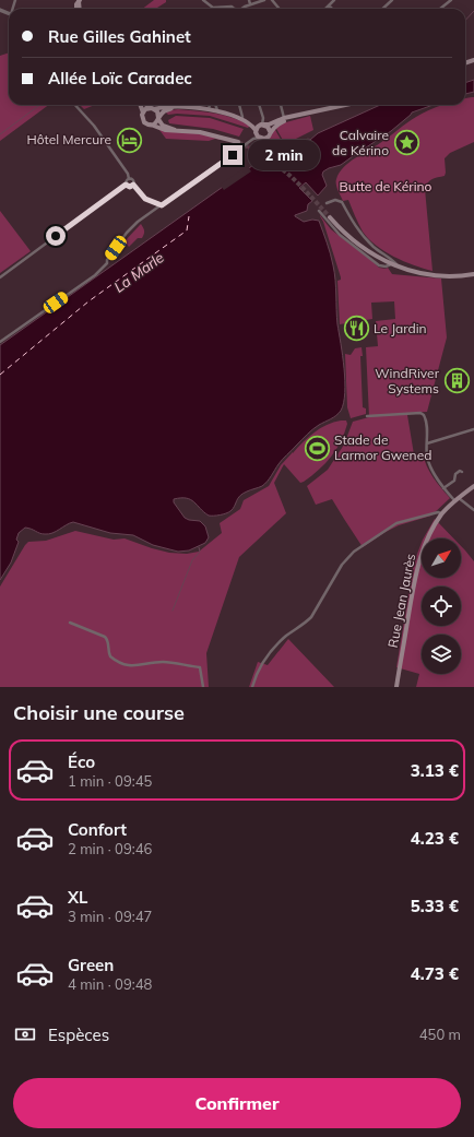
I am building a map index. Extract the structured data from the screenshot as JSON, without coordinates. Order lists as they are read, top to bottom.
{
  "streets": {
    "main road": ["Rue Jean Jaurès"]
  },
  "water": ["La Marle"],
  "parks": ["Butte de Kérino"],
  "places": {
    "hotel": ["Hôtel Mercure"],
    "place": ["Calvaire de Kérino"],
    "restaurant": ["Le Jardin"],
    "building": ["WindRiver Systems"],
    "sports": ["Stade de Larmor Gwened"]
  },
  "north": "top right",
  "page": {
    "banner": ["Rue Gilles Gahinet", "Allée Loïc Caradec"],
    "bubble": "2 min",
    "heading": "Choisir une course",
    "list": [
      {
        "name": "Éco",
        "note": "1 min · 09:45",
        "value": "3.13 €"
      },
      {
        "name": "Confort",
        "note": "2 min · 09:46",
        "value": "4.23 €"
      },
      {
        "name": "XL",
        "note": "3 min · 09:47",
        "value": "5.33 €"
      },
      {
        "name": "Green",
        "note": "4 min · 09:48",
        "value": "4.73 €"
      }
    ],
    "pay": ["Espèces", "450 m"],
    "buttons": "Confirmer"
  }
}
